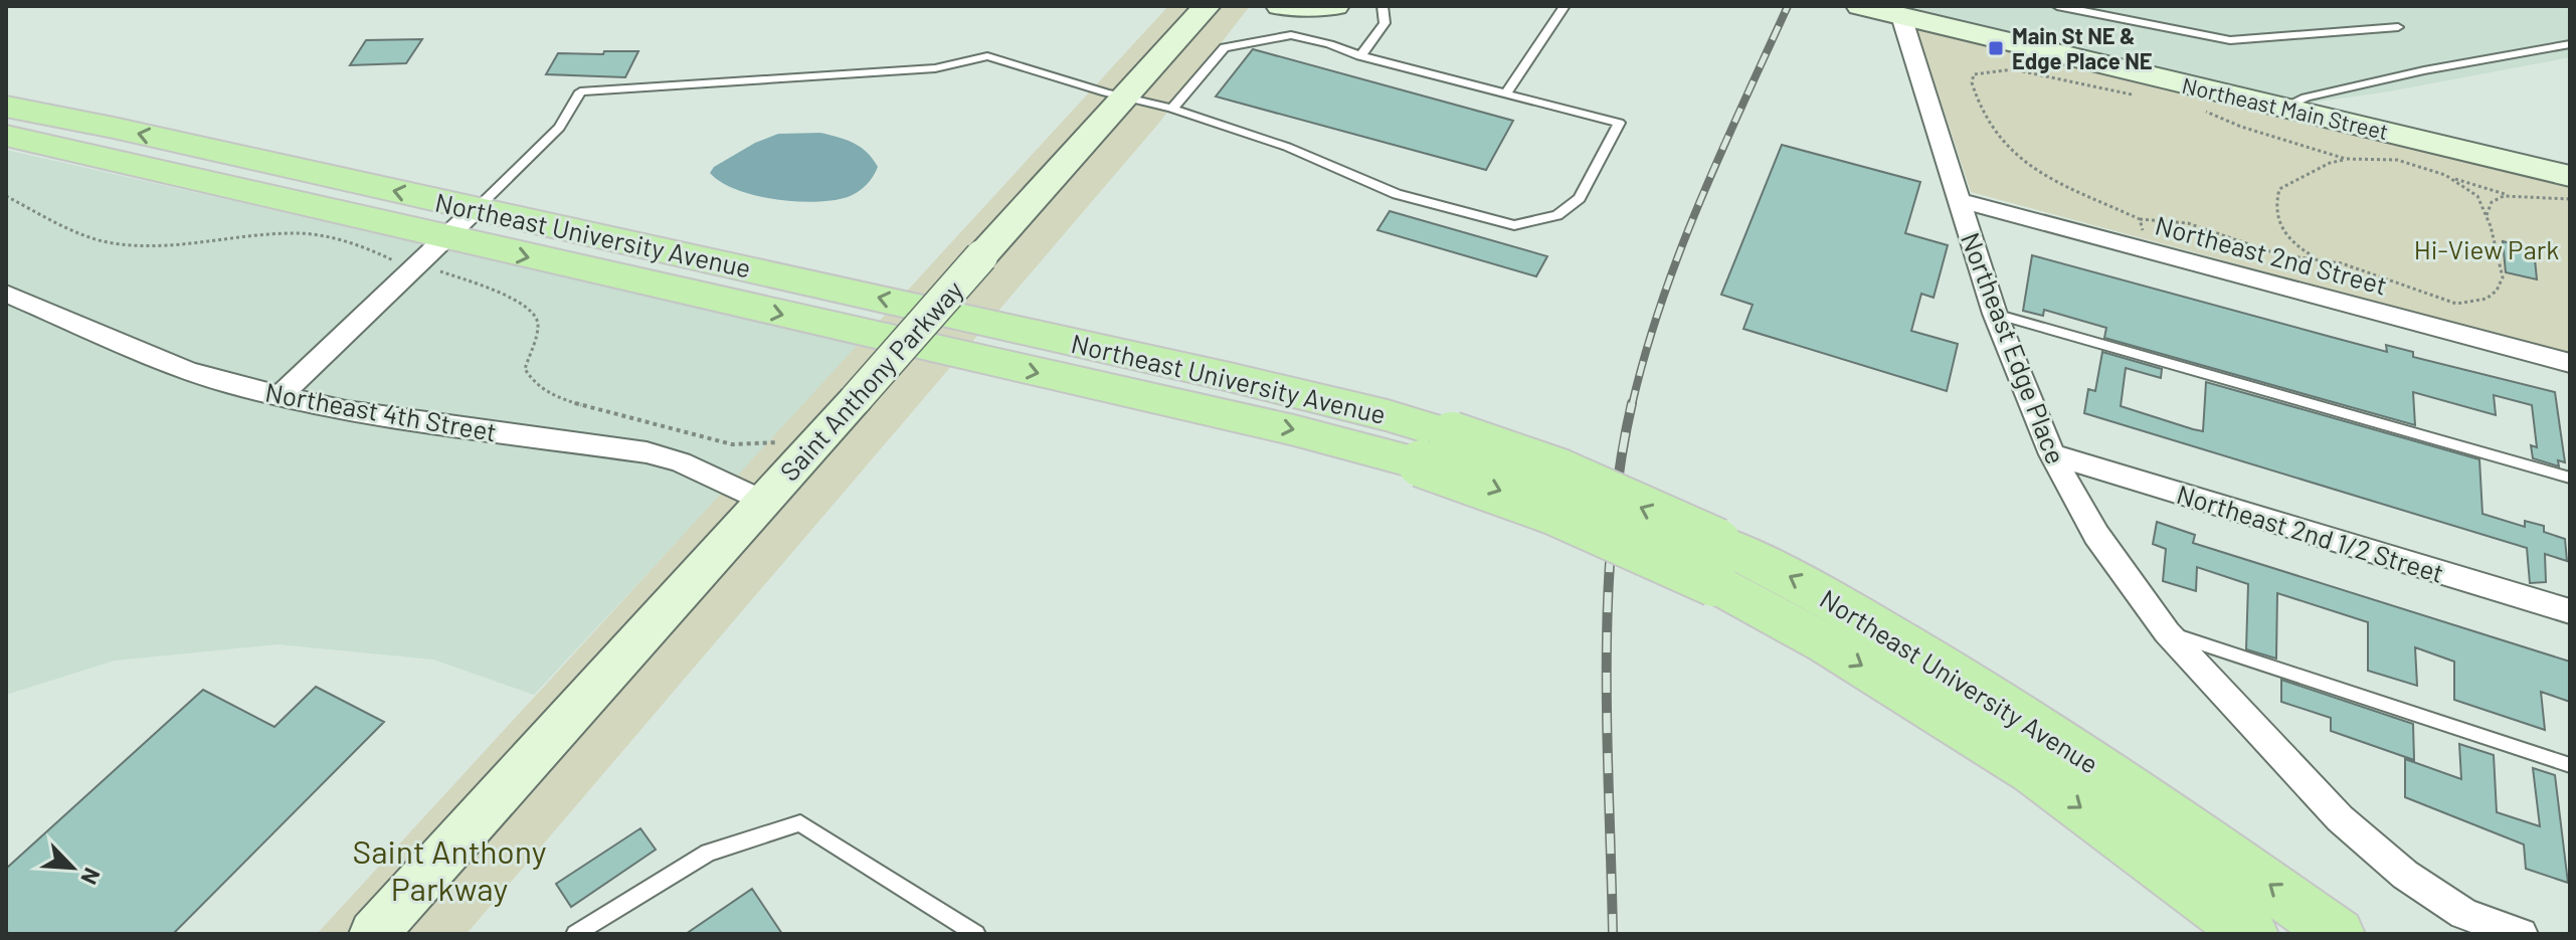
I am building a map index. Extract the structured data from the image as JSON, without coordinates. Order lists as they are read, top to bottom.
{
  "streets": {
    "main road": ["Northeast University Avenue"],
    "street": [
      "Northeast Main Street",
      "Northeast 2nd Street",
      "Northeast Edge Place",
      "Saint Anthony Parkway",
      "Northeast 4th Street",
      "Northeast 2nd 1/2 Street"
    ]
  },
  "crossings": [
    ["Northeast Main Street", "Northeast Edge Place"],
    ["Northeast 2nd Street", "Northeast Edge Place"],
    ["Northeast Edge Place", "Northeast 2nd 1/2 Street"],
    ["Saint Anthony Parkway", "Northeast 4th Street"]
  ],
  "parks": ["Hi-View Park", "Saint Anthony Parkway"],
  "places": {
    "transit": ["Main St NE & Edge Place NE"]
  },
  "north": "bottom right"
}
